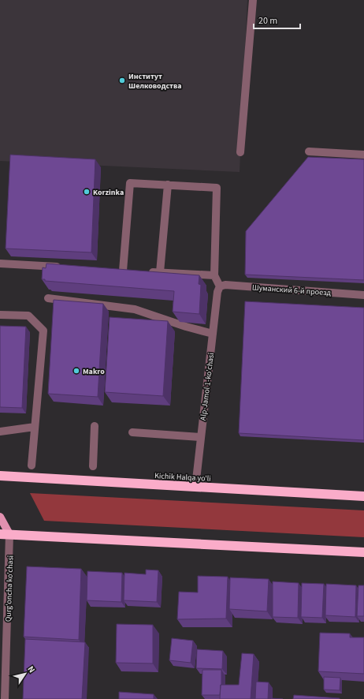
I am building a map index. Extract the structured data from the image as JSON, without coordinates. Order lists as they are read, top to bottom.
{
  "streets": {
    "highway": ["Kichik Halqa yo'li"],
    "street": ["Шуманский 6-й проезд", "Alp-Jamol 1-ko'chasi", "Qurg'oncha ko'chasi"]
  },
  "crossings": [
    ["Шуманский 6-й проезд", "Alp-Jamol 1-ko'chasi"],
    ["Alp-Jamol 1-ko'chasi", "Kichik Halqa yo'li"]
  ],
  "places": ["Институт Шелководства", "Korzinka", "Makro"],
  "scale_bar": "20 m",
  "north": "top right"
}
